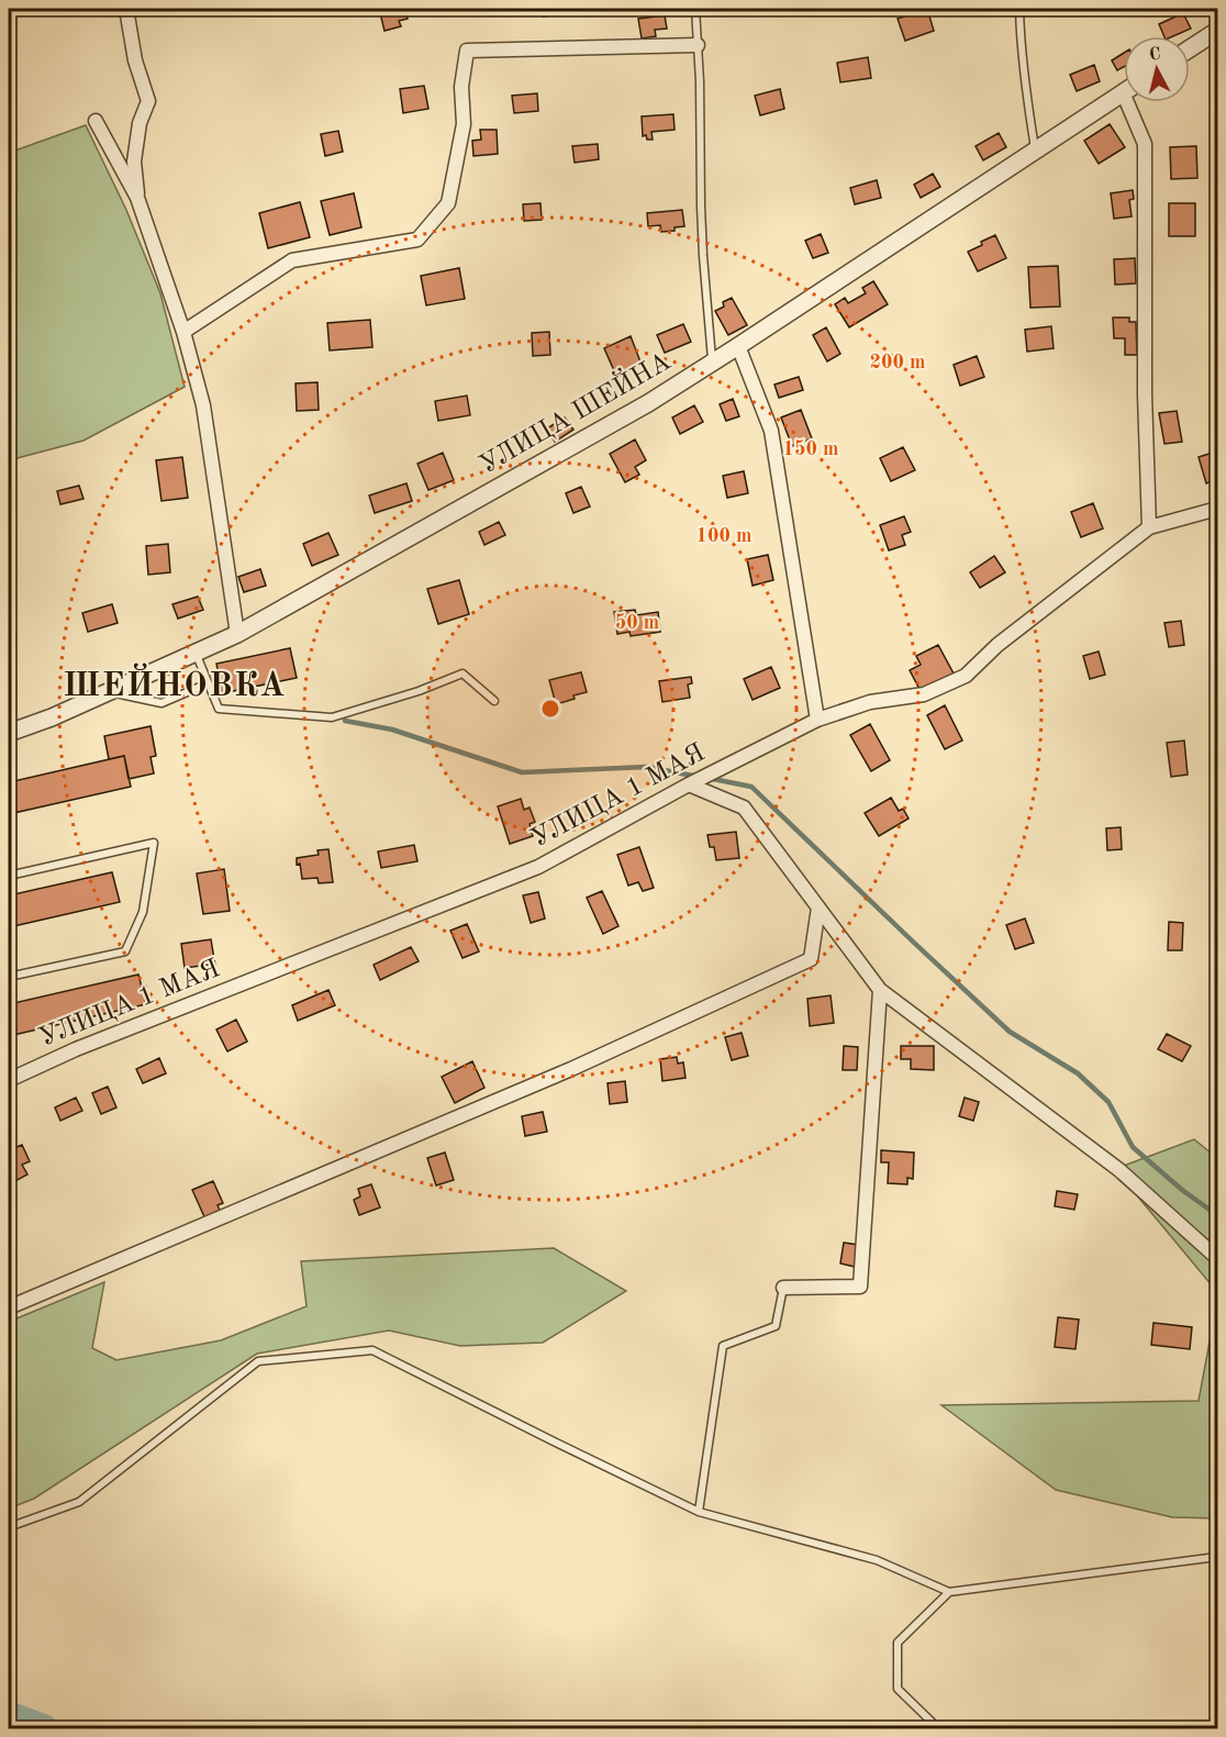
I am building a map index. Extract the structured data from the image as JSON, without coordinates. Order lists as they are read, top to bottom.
{
  "streets": {
    "street": ["УЛИЦА ШЕЙНА", "УЛИЦА 1 МАЯ"]
  },
  "districts": ["ШЕЙНОВКА"],
  "north": "top",
  "rings": [
    "200 m",
    "150 m",
    "100 m",
    "50 m"
  ]
}
